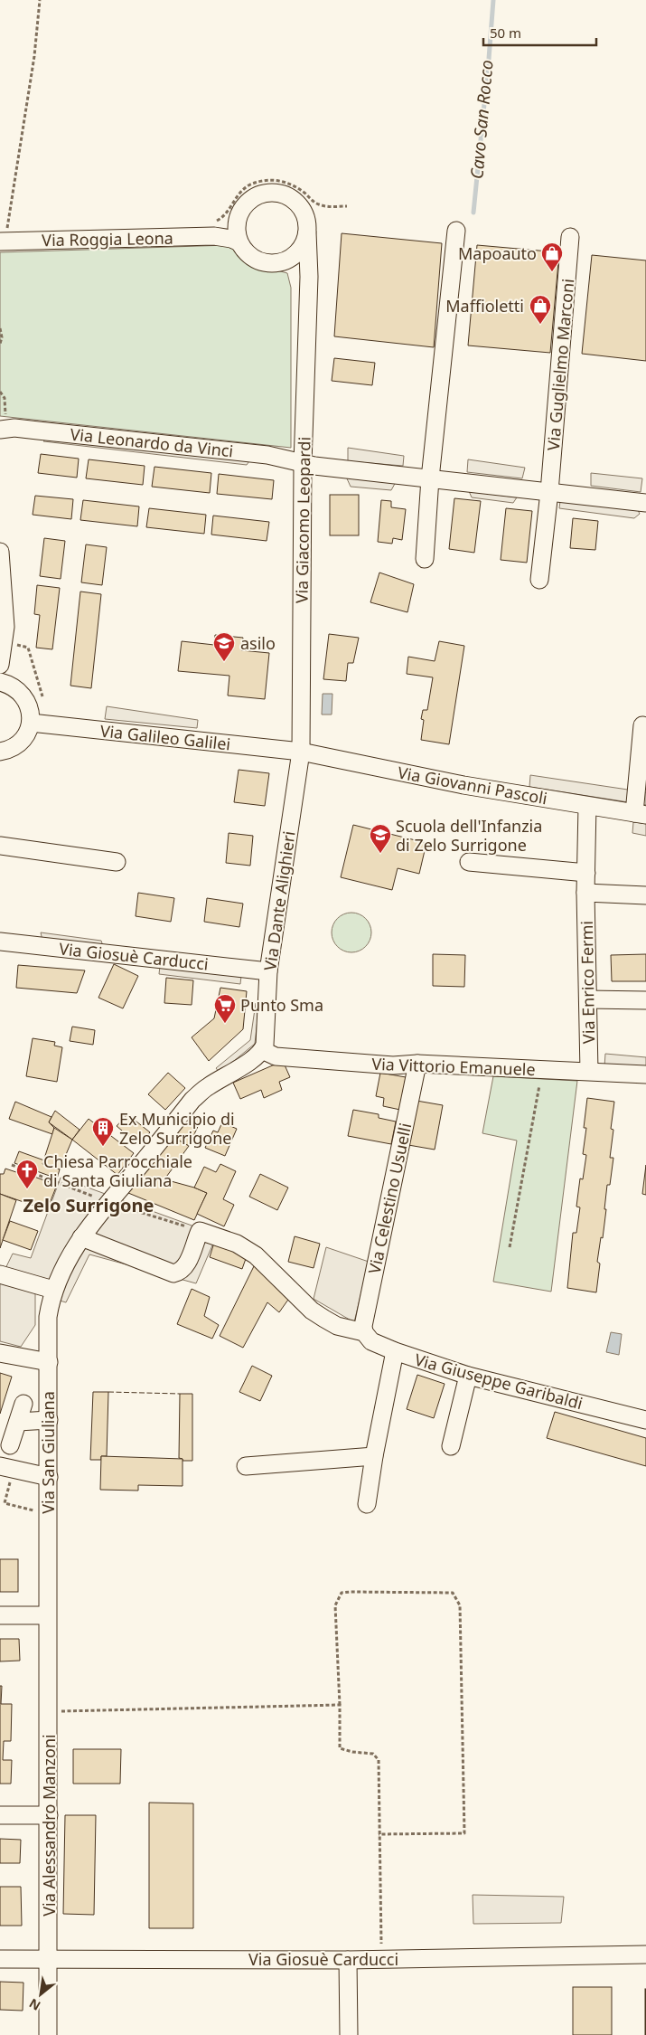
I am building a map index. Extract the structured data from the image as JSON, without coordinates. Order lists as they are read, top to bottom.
{
  "streets": {
    "street": [
      "Via Roggia Leona",
      "Via Guglielmo Marconi",
      "Via Leonardo da Vinci",
      "Via Giacomo Leopardi",
      "Via Galileo Galilei",
      "Via Giovanni Pascoli",
      "Via Dante Alighieri",
      "Via Giosuè Carducci",
      "Via Enrico Fermi",
      "Via Vittorio Emanuele",
      "Via Celestino Usuelli",
      "Via Giuseppe Garibaldi",
      "Via San Giuliana",
      "Via Alessandro Manzoni"
    ]
  },
  "crossings": [
    ["Via Roggia Leona", "Via Giacomo Leopardi"],
    ["Via Leonardo da Vinci", "Via Giacomo Leopardi"],
    ["Via Giacomo Leopardi", "Via Galileo Galilei"],
    ["Via Giacomo Leopardi", "Via Giovanni Pascoli"],
    ["Via Giacomo Leopardi", "Via Dante Alighieri"],
    ["Via Galileo Galilei", "Via Giovanni Pascoli"],
    ["Via Galileo Galilei", "Via Dante Alighieri"],
    ["Via Giovanni Pascoli", "Via Dante Alighieri"],
    ["Via Giovanni Pascoli", "Via Enrico Fermi"],
    ["Via Dante Alighieri", "Via Giosuè Carducci"],
    ["Via Dante Alighieri", "Via Vittorio Emanuele"],
    ["Via Dante Alighieri", "Via San Giuliana"],
    ["Via Giosuè Carducci", "Via Alessandro Manzoni"],
    ["Via Enrico Fermi", "Via Vittorio Emanuele"],
    ["Via Vittorio Emanuele", "Via Celestino Usuelli"],
    ["Via Vittorio Emanuele", "Via San Giuliana"],
    ["Via Celestino Usuelli", "Via Giuseppe Garibaldi"],
    ["Via San Giuliana", "Via Alessandro Manzoni"]
  ],
  "districts": ["Zelo Surrigone"],
  "water": ["Cavo San Rocco"],
  "places": {
    "shop": ["Mapoauto", "Maffioletti"],
    "school or university": ["asilo", "Scuola dell'Infanzia di Zelo Surrigone"],
    "supermarket": ["Punto Sma"],
    "building": ["Ex Municipio di Zelo Surrigone"],
    "church": ["Chiesa Parrocchiale di Santa Giuliana"]
  },
  "scale_bar": "50 m",
  "north": "bottom left"
}
